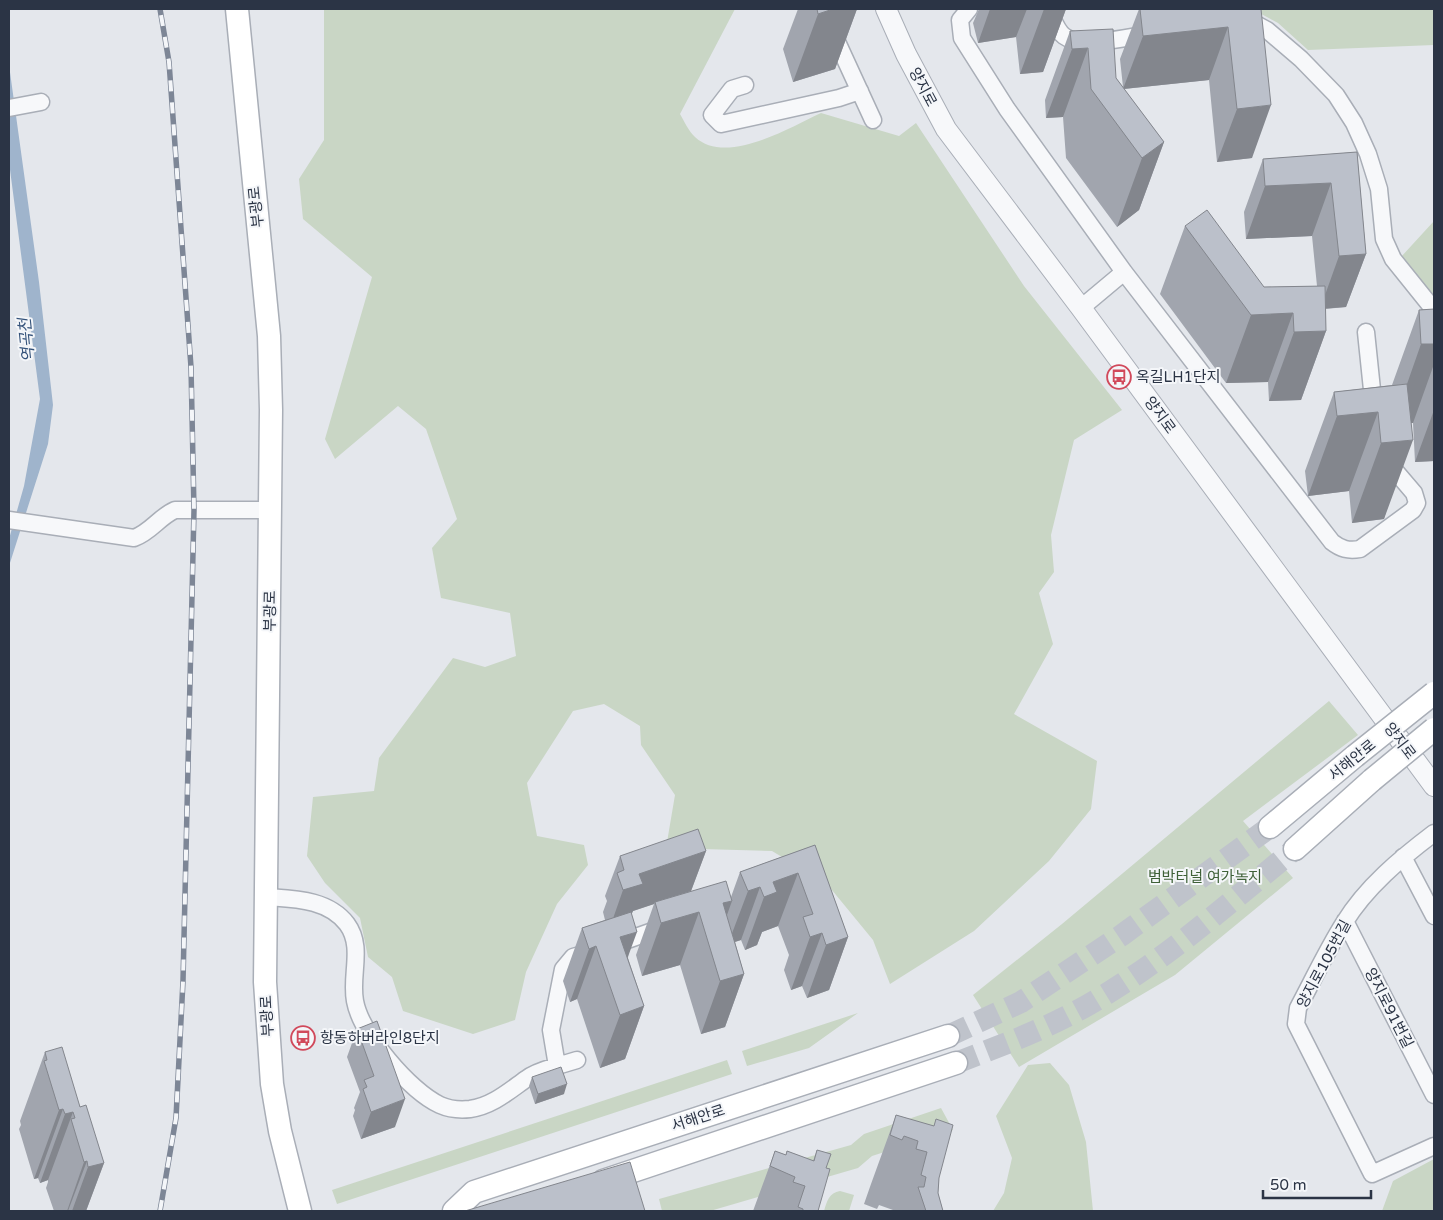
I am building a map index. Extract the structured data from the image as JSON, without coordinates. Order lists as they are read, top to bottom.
{
  "streets": {
    "main road": ["부광로", "서해안로"],
    "street": ["양지로", "양지로105번길", "양지로91번길"]
  },
  "crossings": [
    ["양지로105번길", "양지로91번길"]
  ],
  "water": ["역곡천"],
  "parks": ["범박터널 여가녹지"],
  "places": {
    "bus stop": ["옥길LH1단지", "항동하버라인8단지"]
  },
  "scale_bar": "50 m"
}
